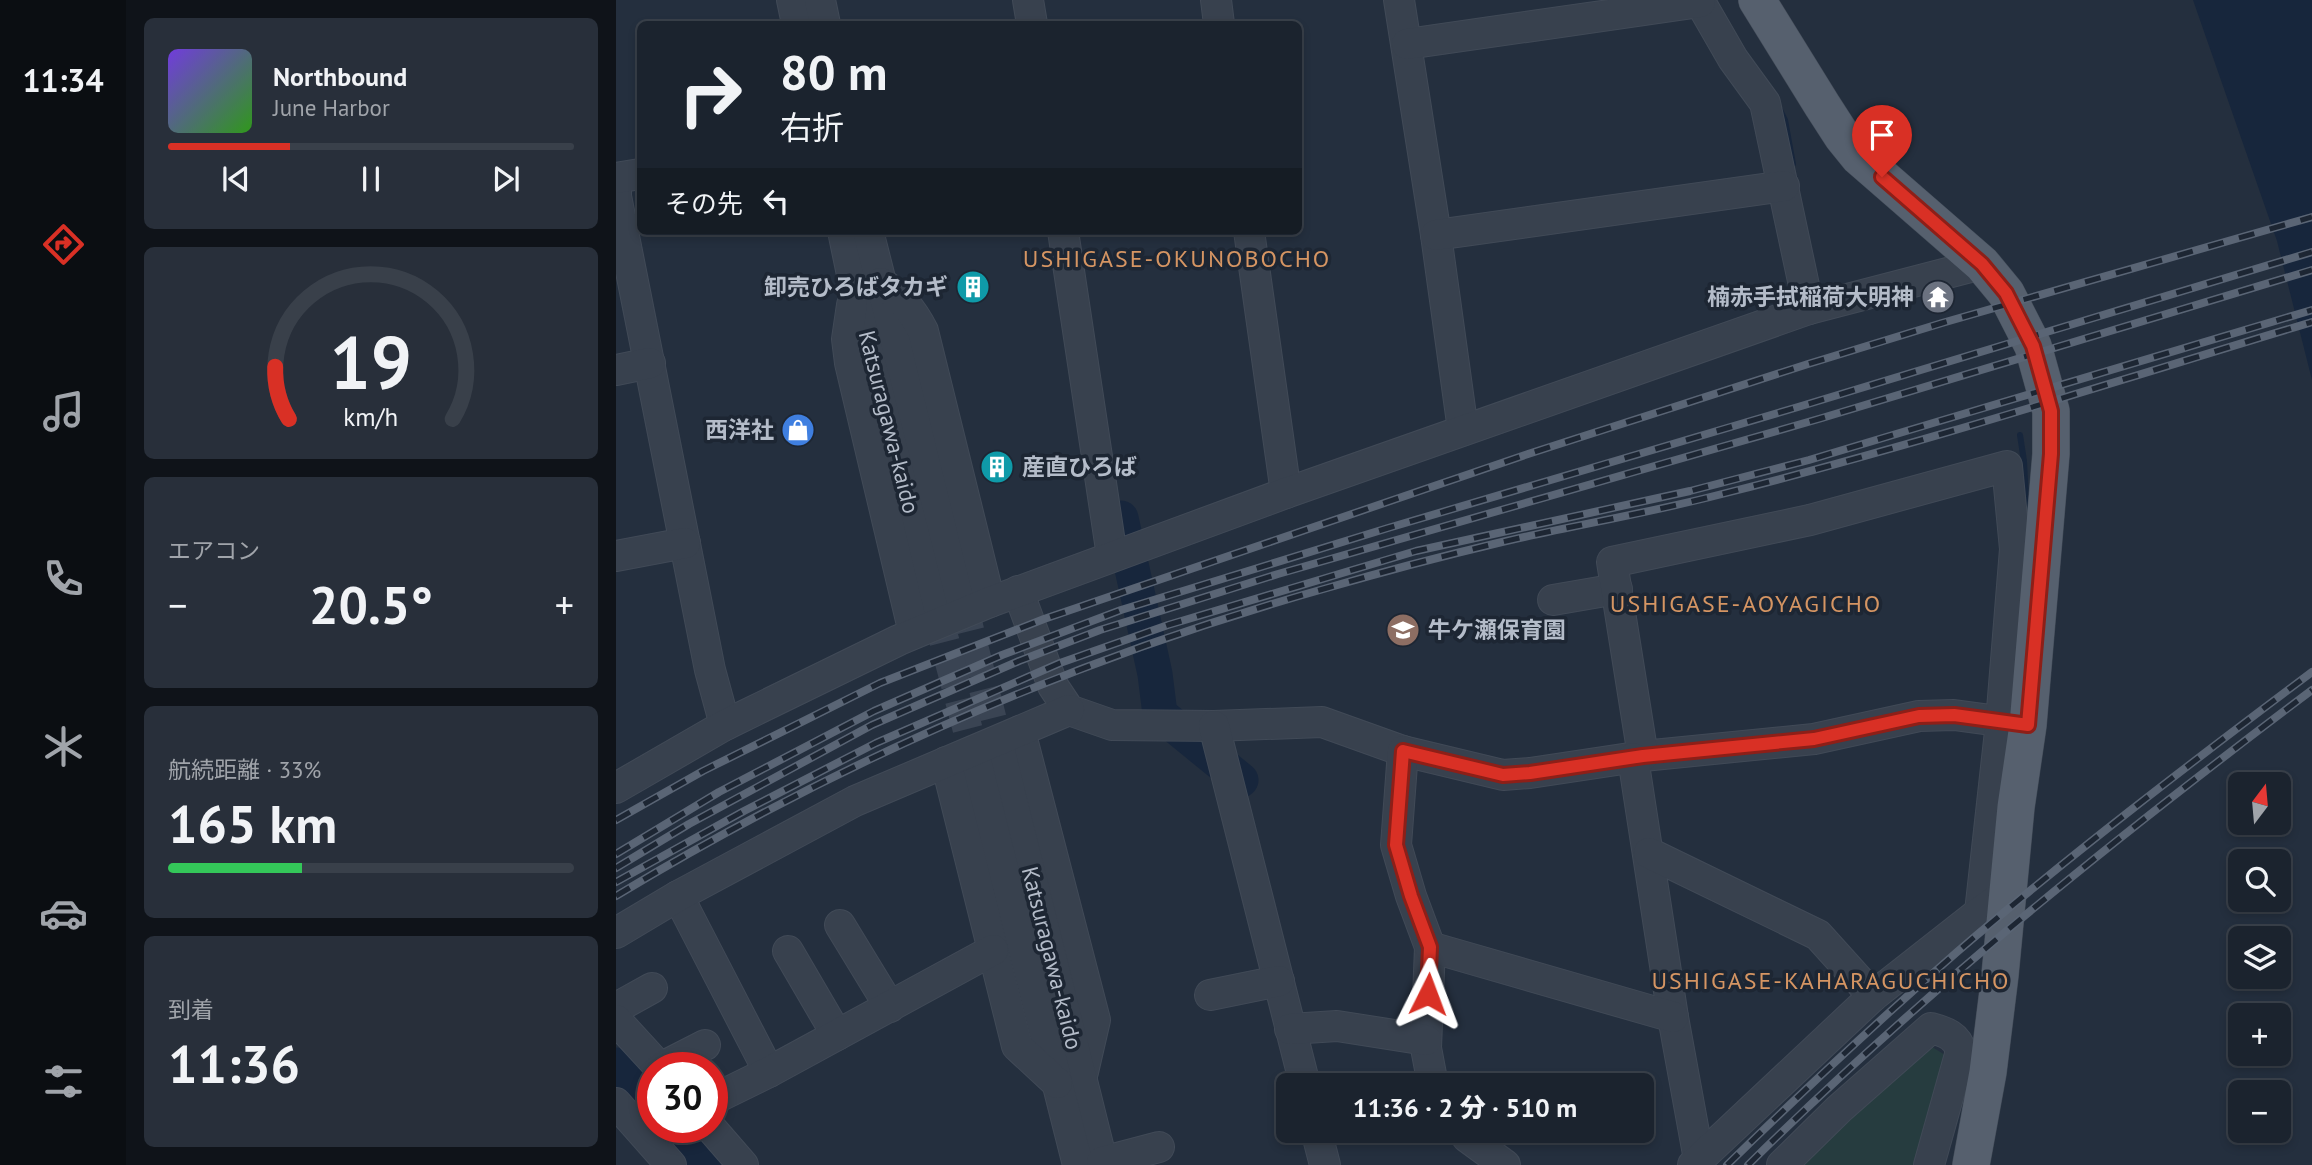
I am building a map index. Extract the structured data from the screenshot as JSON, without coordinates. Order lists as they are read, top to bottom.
{
  "streets": {
    "street": ["Katsuragawa-kaido"]
  },
  "districts": ["USHIGASE-OKUNOBOCHO", "USHIGASE-AOYAGICHO", "USHIGASE-KAHARAGUCHICHO"],
  "places": {
    "building": ["卸売ひろばタカギ", "産直ひろば"],
    "temple": ["楠赤手拭稲荷大明神"],
    "shop": ["西洋社"],
    "school or university": ["牛ケ瀬保育園"]
  },
  "north": "top",
  "page": {
    "tabs": "11:34",
    "turn": ["80 m", "右折"],
    "song": ["Northbound", "June Harbor"],
    "then": "その先",
    "tile": [
      "エアコン",
      ["航続距離 · 33%", "165 km"],
      ["到着", "11:36"]
    ],
    "heat": ["−", "20.5°", "+"],
    "map_buttons": ["+", "−"],
    "limit": "30",
    "trip": "11:36 · 2 分 · 510 m",
    "gauge": ["19", "km/h"]
  }
}
